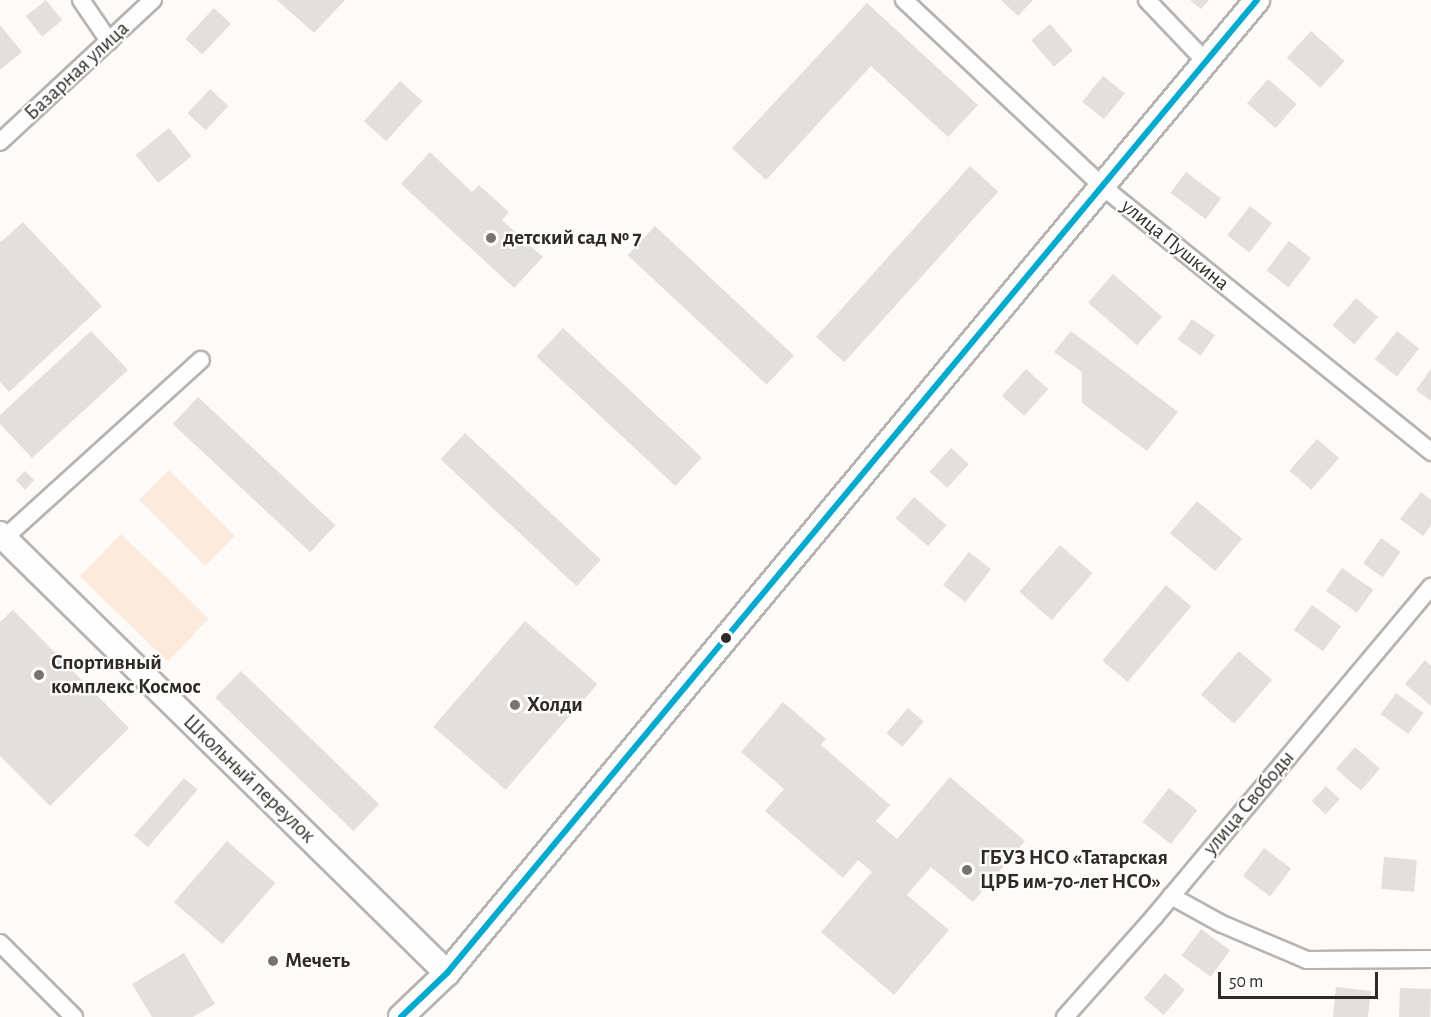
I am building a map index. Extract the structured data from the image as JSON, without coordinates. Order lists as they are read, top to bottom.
{
  "streets": {
    "street": [
      "Базарная улица",
      "улица Пушкина",
      "Школьный переулок",
      "улица Свободы"
    ]
  },
  "places": [
    "детский сад № 7",
    "Спортивный комплекс Космос",
    "Холди",
    "ГБУЗ НСО «Татарская ЦРБ им-70-лет НСО»",
    "Мечеть"
  ],
  "scale_bar": "50 m"
}
